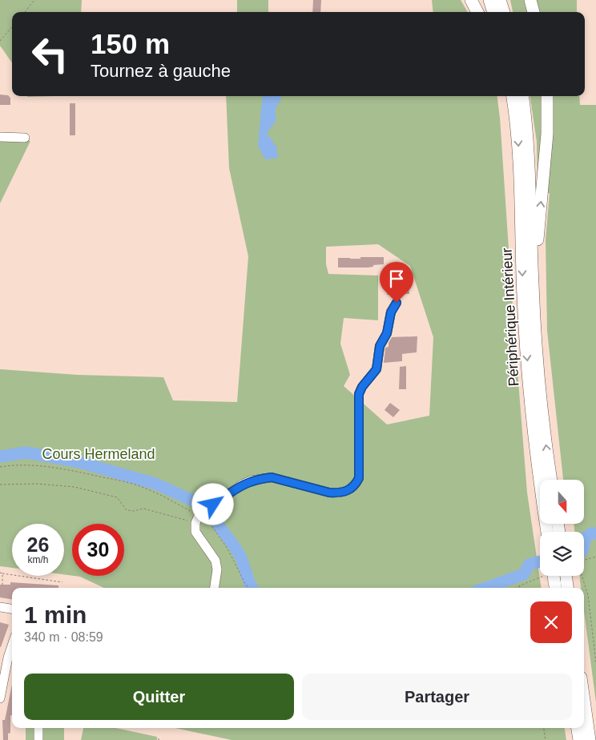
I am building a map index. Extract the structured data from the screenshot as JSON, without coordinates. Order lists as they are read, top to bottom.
{
  "streets": {
    "highway": ["Périphérique Intérieur"]
  },
  "parks": ["Cours Hermeland"],
  "north": "bottom",
  "page": {
    "turn": ["150 m", "Tournez à gauche"],
    "speed": "26 km/h",
    "limit": "30",
    "heading": ["1 min", "340 m · 08:59"],
    "buttons": ["Quitter", "Partager"]
  }
}
